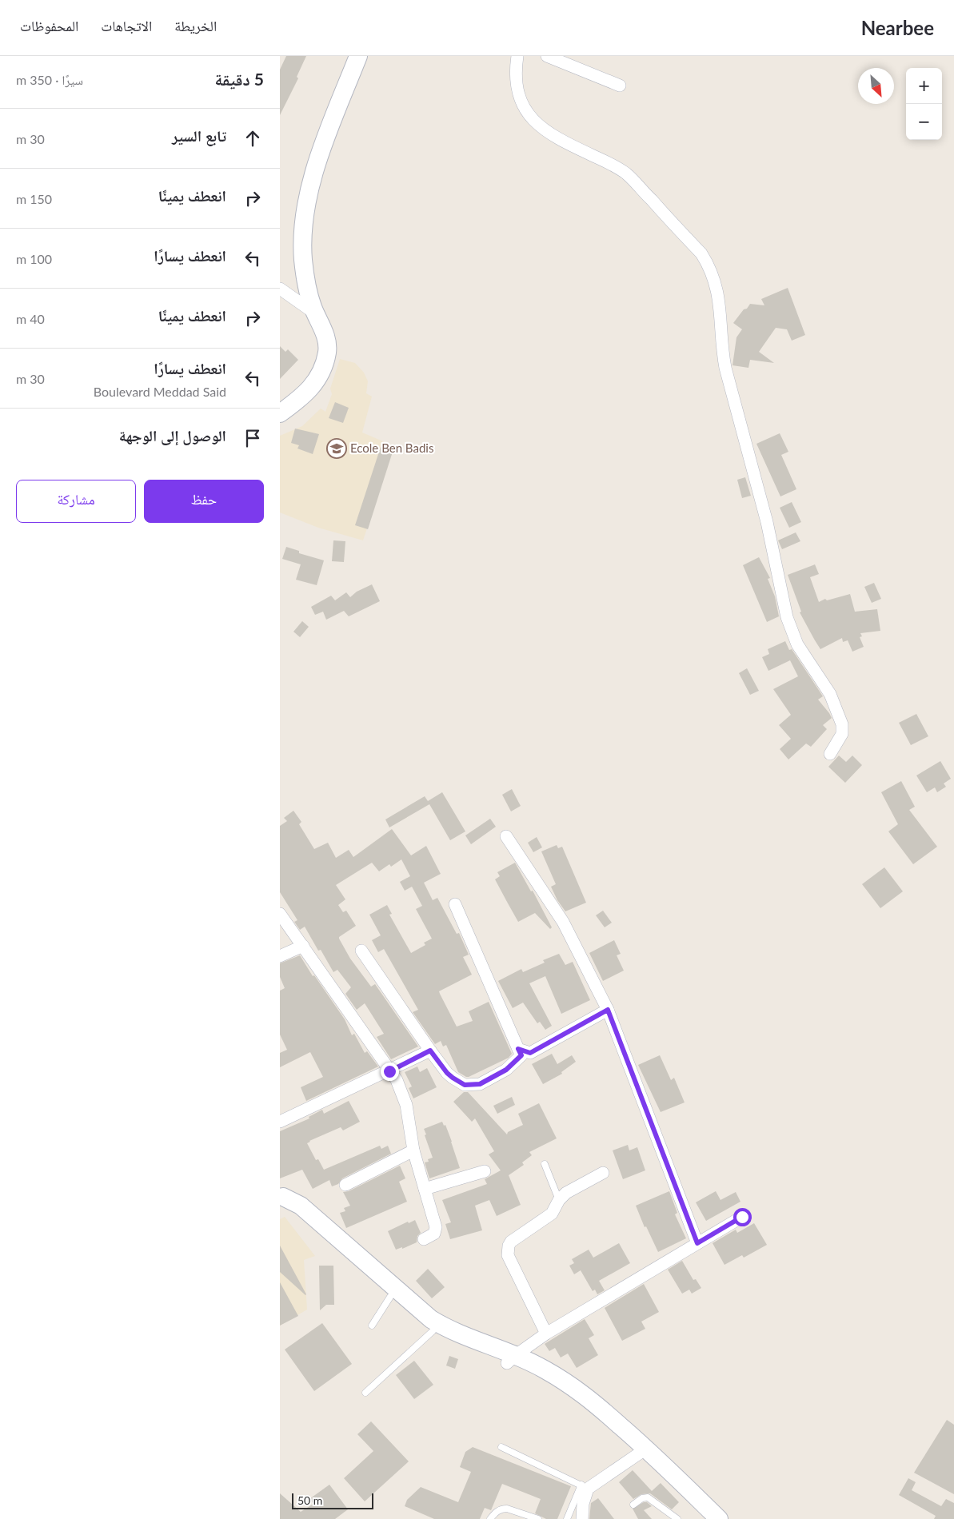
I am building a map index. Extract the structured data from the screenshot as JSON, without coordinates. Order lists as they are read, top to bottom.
{
  "places": {
    "school or university": ["Ecole Ben Badis"]
  },
  "scale_bar": "50 m",
  "north": "bottom right",
  "page": {
    "header": "Nearbee",
    "nav": ["الخريطة", "الاتجاهات", "المحفوظات"],
    "heading": ["5 دقيقة", "سيرًا · 350 m"],
    "map_buttons": ["+", "−"],
    "list": [
      ["تابع السير", "30 m"],
      ["انعطف يمينًا", "150 m"],
      ["انعطف يسارًا", "100 m"],
      ["انعطف يمينًا", "40 m"],
      ["انعطف يسارًا", "Boulevard Meddad Said", "30 m"],
      "الوصول إلى الوجهة"
    ],
    "buttons": ["حفظ", "مشاركة"],
    "scale": "50 m"
  }
}
